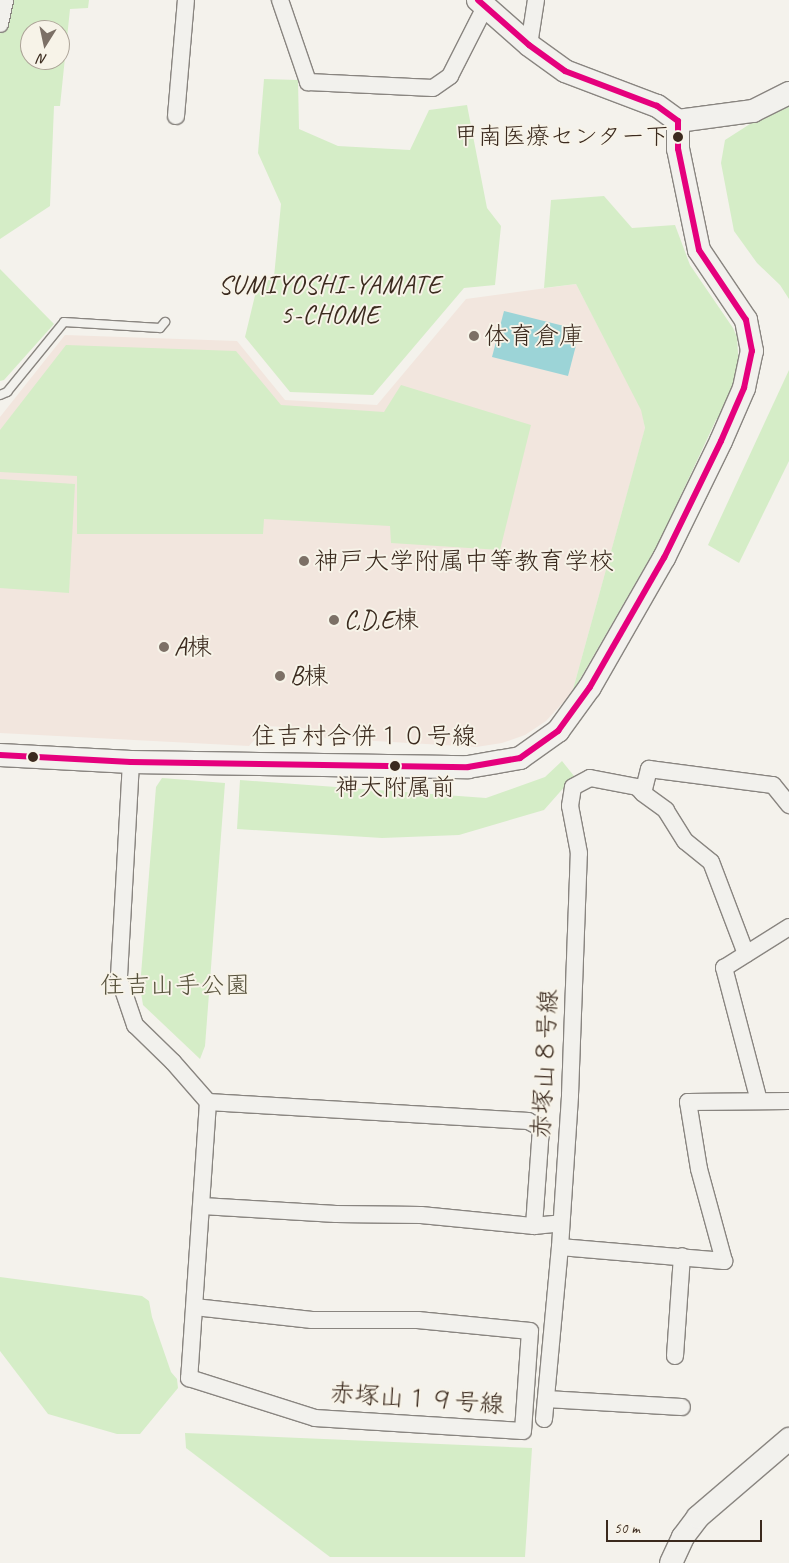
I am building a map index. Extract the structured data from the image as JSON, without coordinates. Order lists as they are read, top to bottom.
{
  "streets": {
    "street": ["住吉村合併１０号線", "赤塚山８号線", "赤塚山１９号線"]
  },
  "districts": ["SUMIYOSHI-YAMATE 5-CHOME"],
  "parks": ["住吉山手公園"],
  "places": [
    "甲南医療センター下",
    "体育倉庫",
    "神戸大学附属中等教育学校",
    "C,D,E棟",
    "A棟",
    "B棟",
    "神大附属前"
  ],
  "scale_bar": "50 m",
  "north": "bottom"
}
